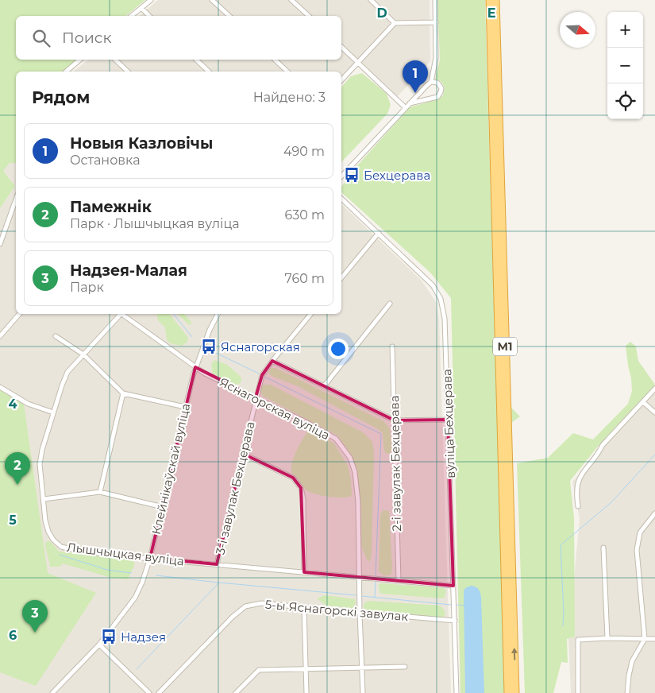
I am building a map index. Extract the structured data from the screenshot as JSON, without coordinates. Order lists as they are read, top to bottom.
{
  "streets": {
    "highway": ["М1"],
    "street": [
      "Яснагорская вуліца",
      "вуліца Бехцерава",
      "2-і завулак Бехцерава",
      "Клейнікаўскай вуліца",
      "3-і завулак Бехцерава",
      "Лышчыцкая вуліца",
      "5-ы Яснагорскі завулак"
    ]
  },
  "crossings": [
    ["Яснагорская вуліца", "Клейнікаўскай вуліца"],
    ["Яснагорская вуліца", "3-і завулак Бехцерава"],
    ["Яснагорская вуліца", "Лышчыцкая вуліца"],
    ["Яснагорская вуліца", "5-ы Яснагорскі завулак"],
    ["вуліца Бехцерава", "Лышчыцкая вуліца"],
    ["вуліца Бехцерава", "5-ы Яснагорскі завулак"],
    ["2-і завулак Бехцерава", "Лышчыцкая вуліца"],
    ["Клейнікаўскай вуліца", "Лышчыцкая вуліца"],
    ["3-і завулак Бехцерава", "Лышчыцкая вуліца"]
  ],
  "places": {
    "bus stop": ["Бехцерава", "Яснагорская", "Надзея"]
  },
  "north": "right",
  "page": {
    "map_buttons": ["+", "−"],
    "search": "Поиск",
    "pins": ["1", "2", "3"],
    "heading": ["Рядом", "Найдено: 3"],
    "list": [
      {
        "mark": "1",
        "name": "Новыя Казловічы",
        "note": "Остановка",
        "value": "490 m"
      },
      {
        "mark": "2",
        "name": "Памежнік",
        "note": "Парк · Лышчыцкая вуліца",
        "value": "630 m"
      },
      {
        "mark": "3",
        "name": "Надзея-Малая",
        "note": "Парк",
        "value": "760 m"
      }
    ]
  },
  "grid": {
    "columns": ["D", "E"],
    "rows": ["4", "5", "6"]
  }
}
